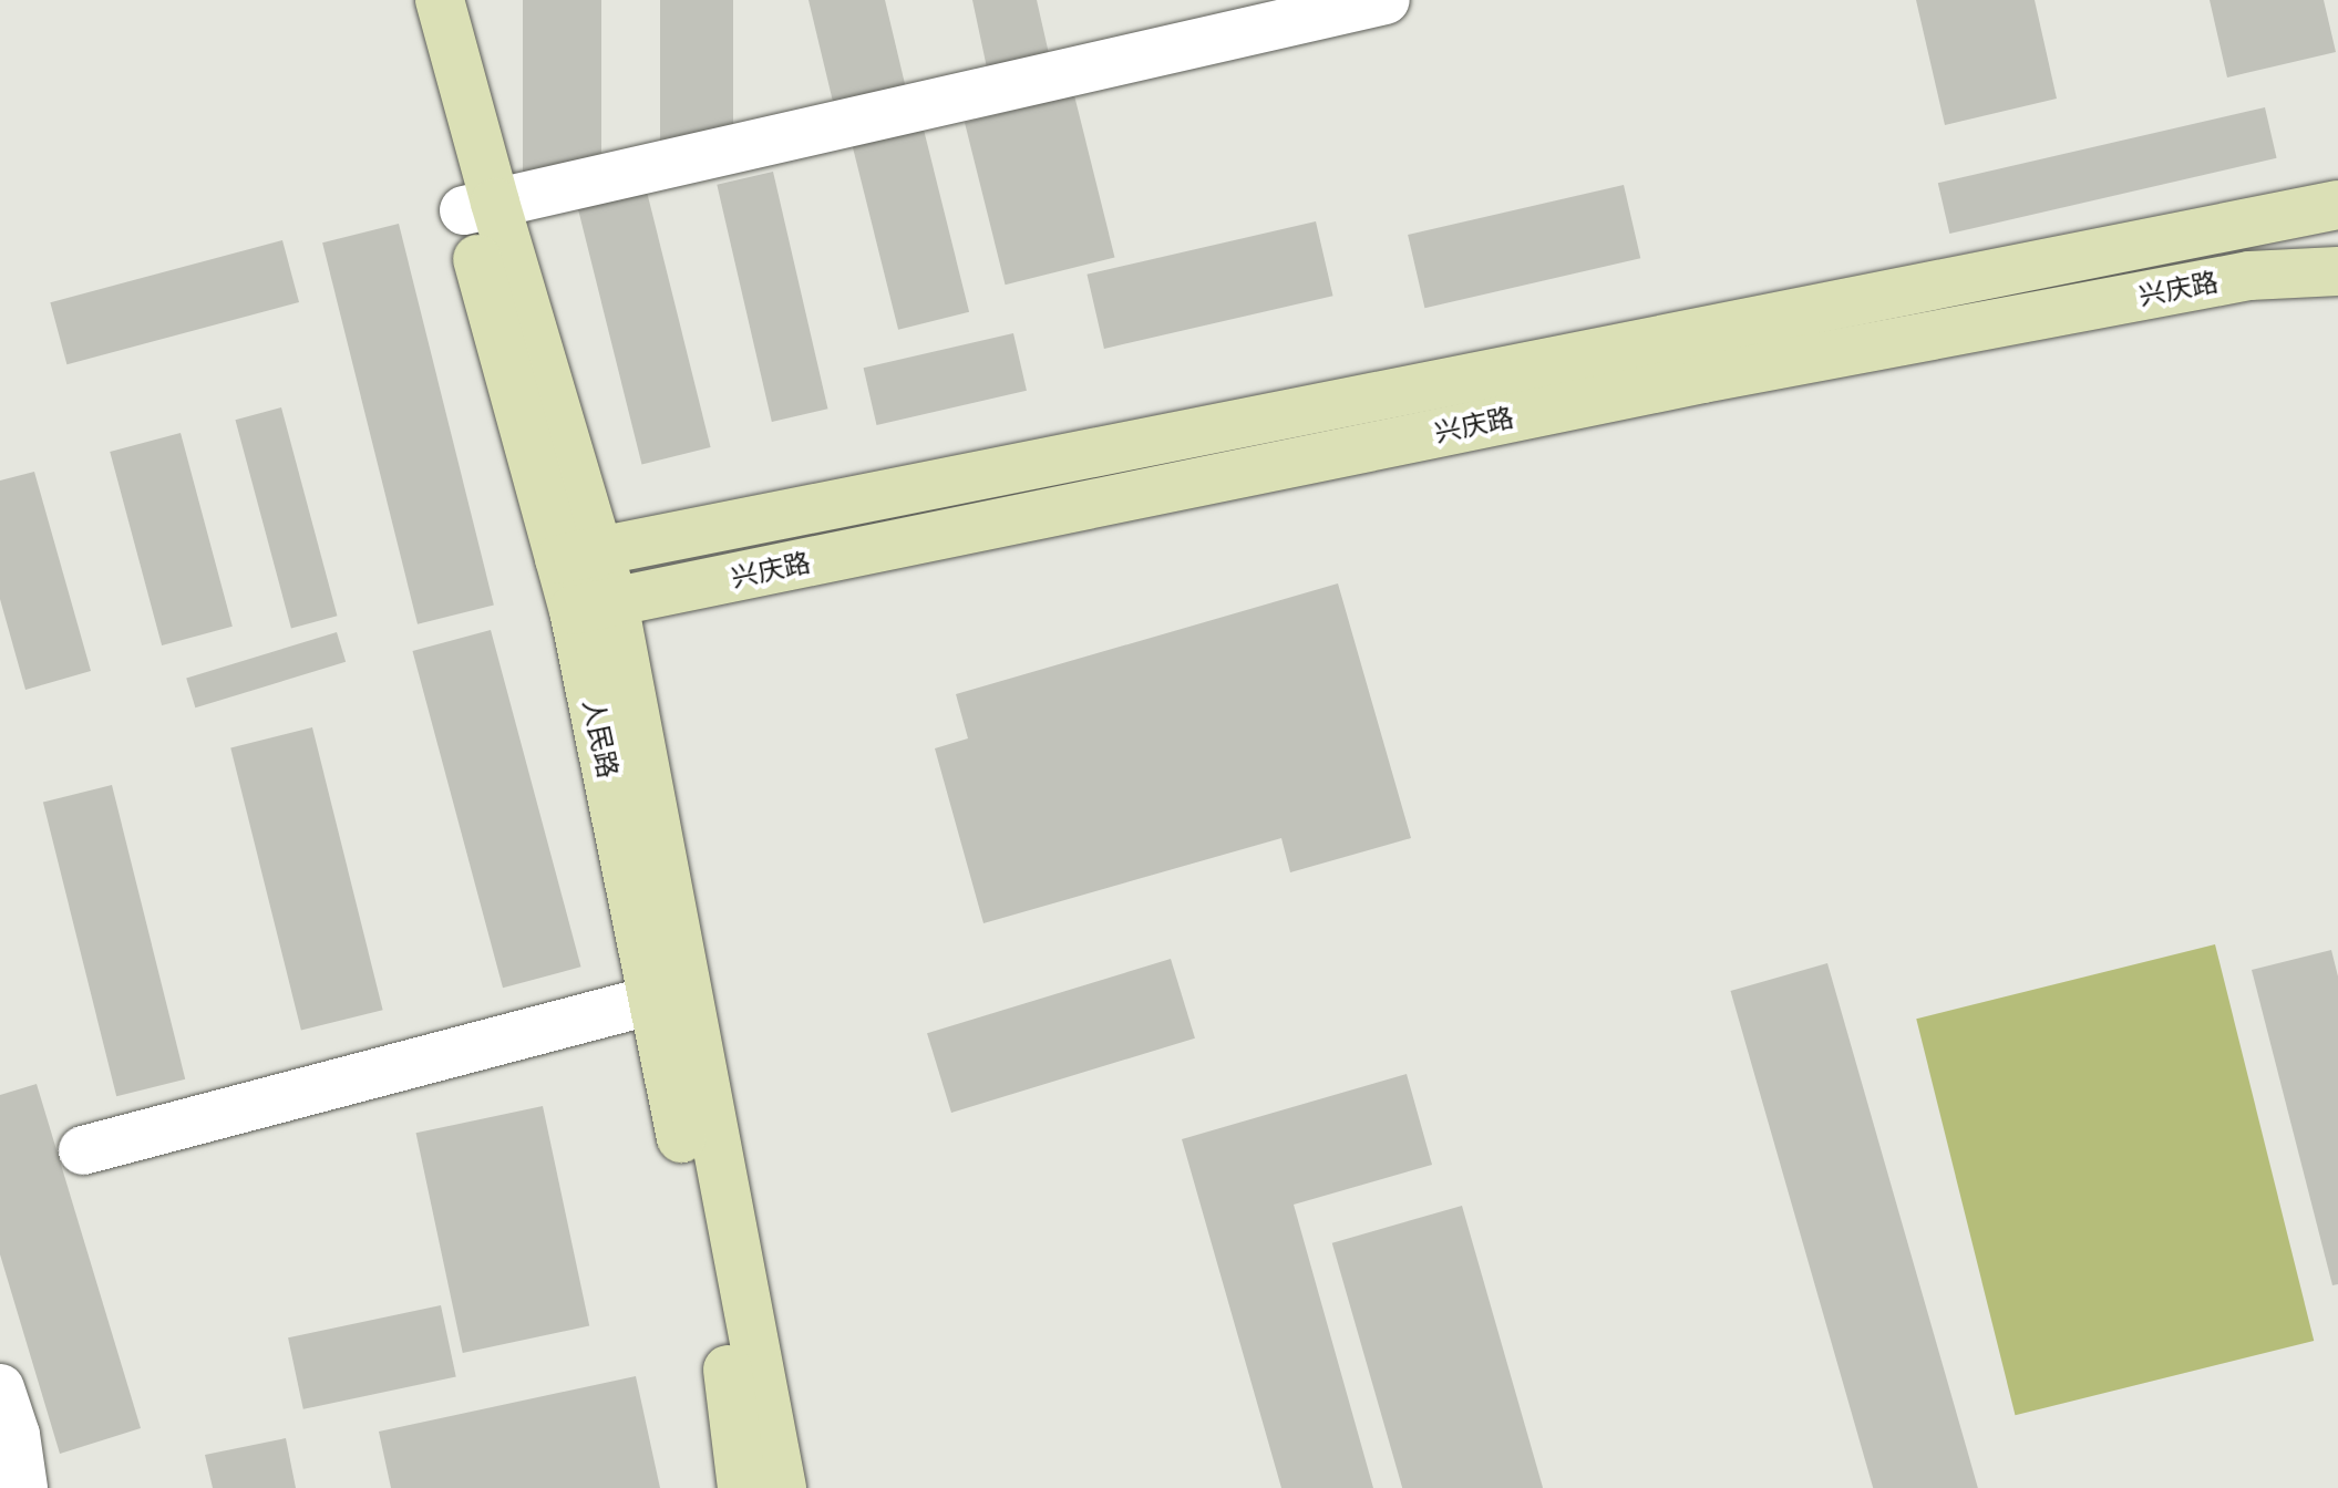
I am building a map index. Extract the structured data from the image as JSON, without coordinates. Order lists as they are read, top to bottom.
{
  "streets": {
    "main road": ["兴庆路", "人民路"]
  },
  "crossings": [
    ["兴庆路", "人民路"]
  ]
}
